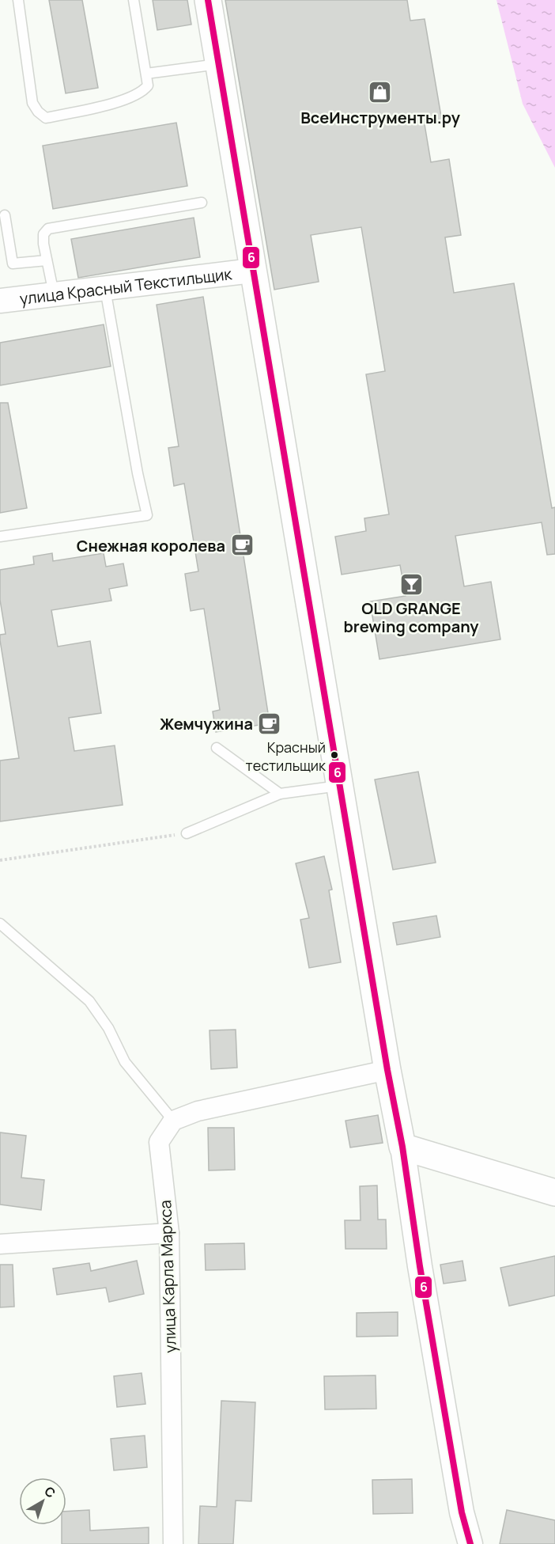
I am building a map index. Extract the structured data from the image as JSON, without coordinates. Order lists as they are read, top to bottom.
{
  "streets": {
    "street": ["улица Красный Текстильщик", "улица Карла Маркса"]
  },
  "places": {
    "shop": ["ВсеИнструменты.ру"],
    "cafe": ["Снежная королева", "Жемчужина"],
    "bar": ["OLD GRANGE brewing company"],
    "other": ["Красный тестильщик"]
  },
  "lines": ["transit line 6"],
  "north": "top right"
}
